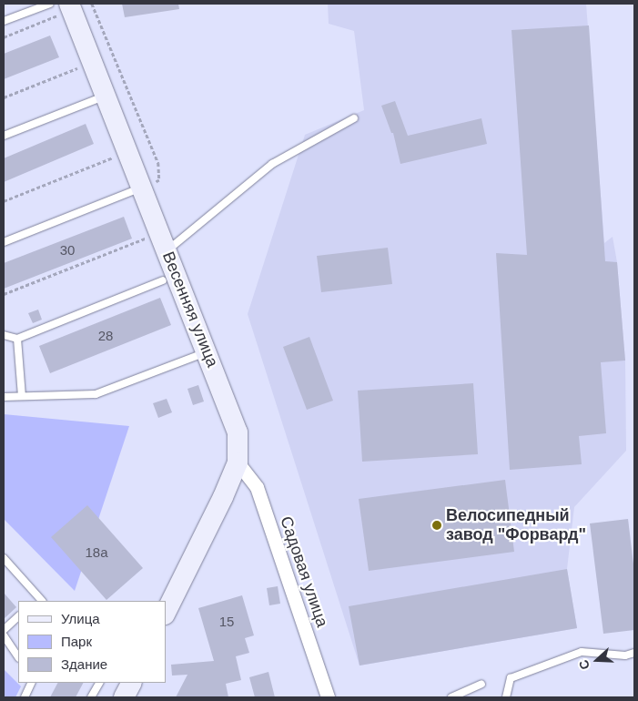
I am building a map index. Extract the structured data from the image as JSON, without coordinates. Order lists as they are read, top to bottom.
{
  "streets": {
    "street": ["Весенняя улица", "Садовая улица"]
  },
  "crossings": [
    ["Весенняя улица", "Садовая улица"]
  ],
  "places": ["Велосипедный завод \"Форвард\""],
  "house_numbers": [
    "30",
    "28",
    "18а",
    "15"
  ],
  "legend": ["Улица", "Парк", "Здание"],
  "north": "left"
}
